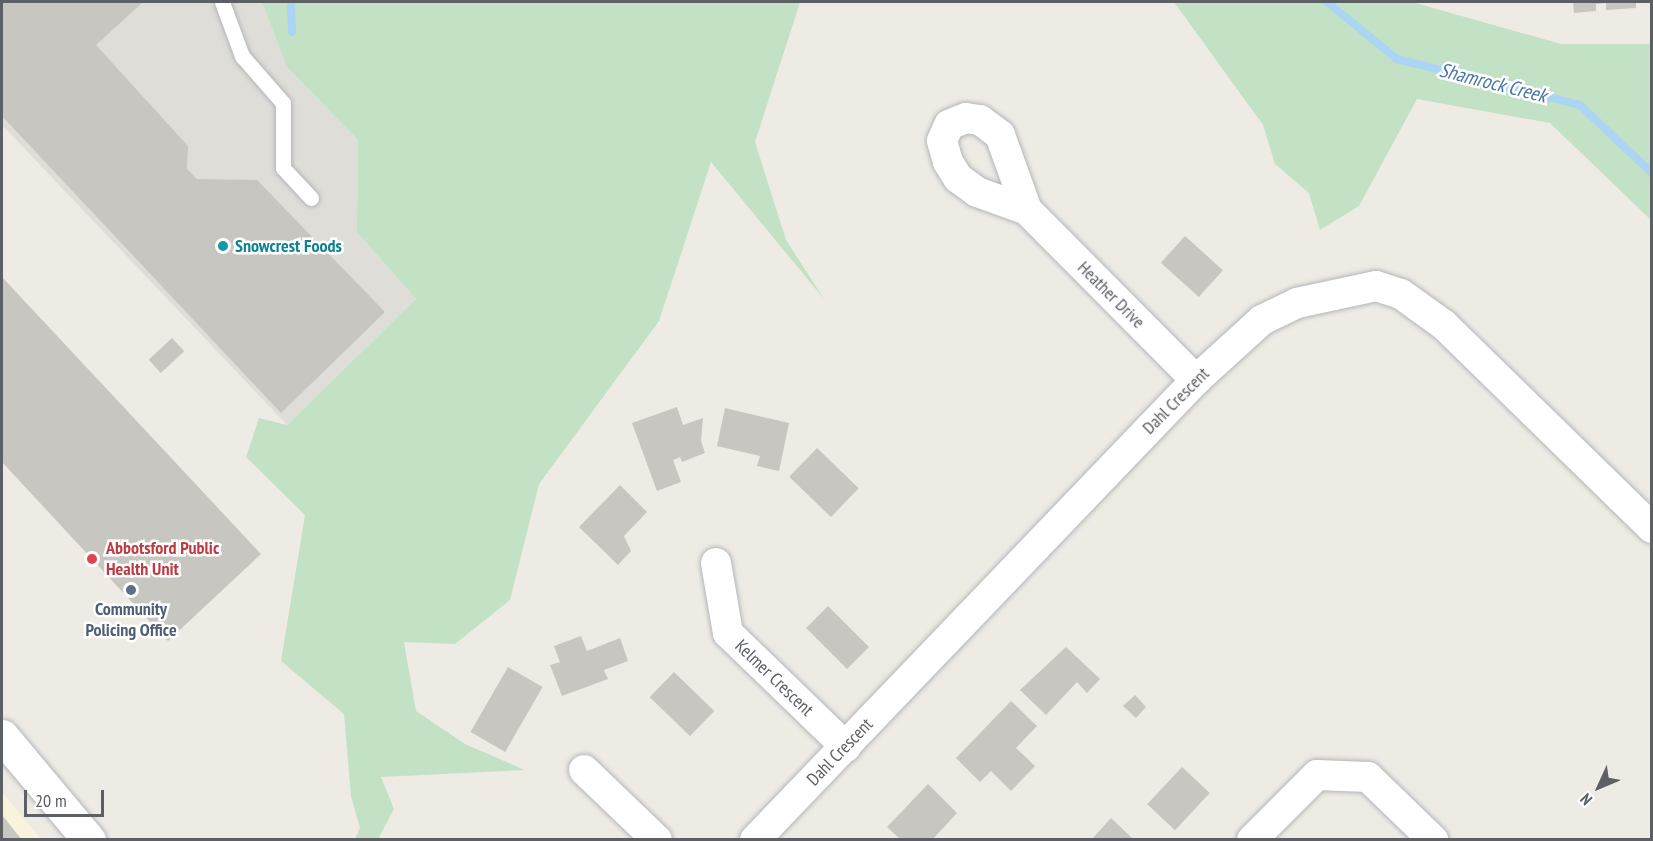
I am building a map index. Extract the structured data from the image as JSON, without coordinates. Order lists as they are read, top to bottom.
{
  "streets": {
    "street": ["Heather Drive", "Dahl Crescent", "Kelmer Crescent"]
  },
  "crossings": [
    ["Heather Drive", "Dahl Crescent"],
    ["Dahl Crescent", "Kelmer Crescent"]
  ],
  "water": ["Shamrock Creek"],
  "places": ["Snowcrest Foods", "Abbotsford Public Health Unit", "Community Policing Office"],
  "scale_bar": "20 m",
  "north": "bottom left"
}
